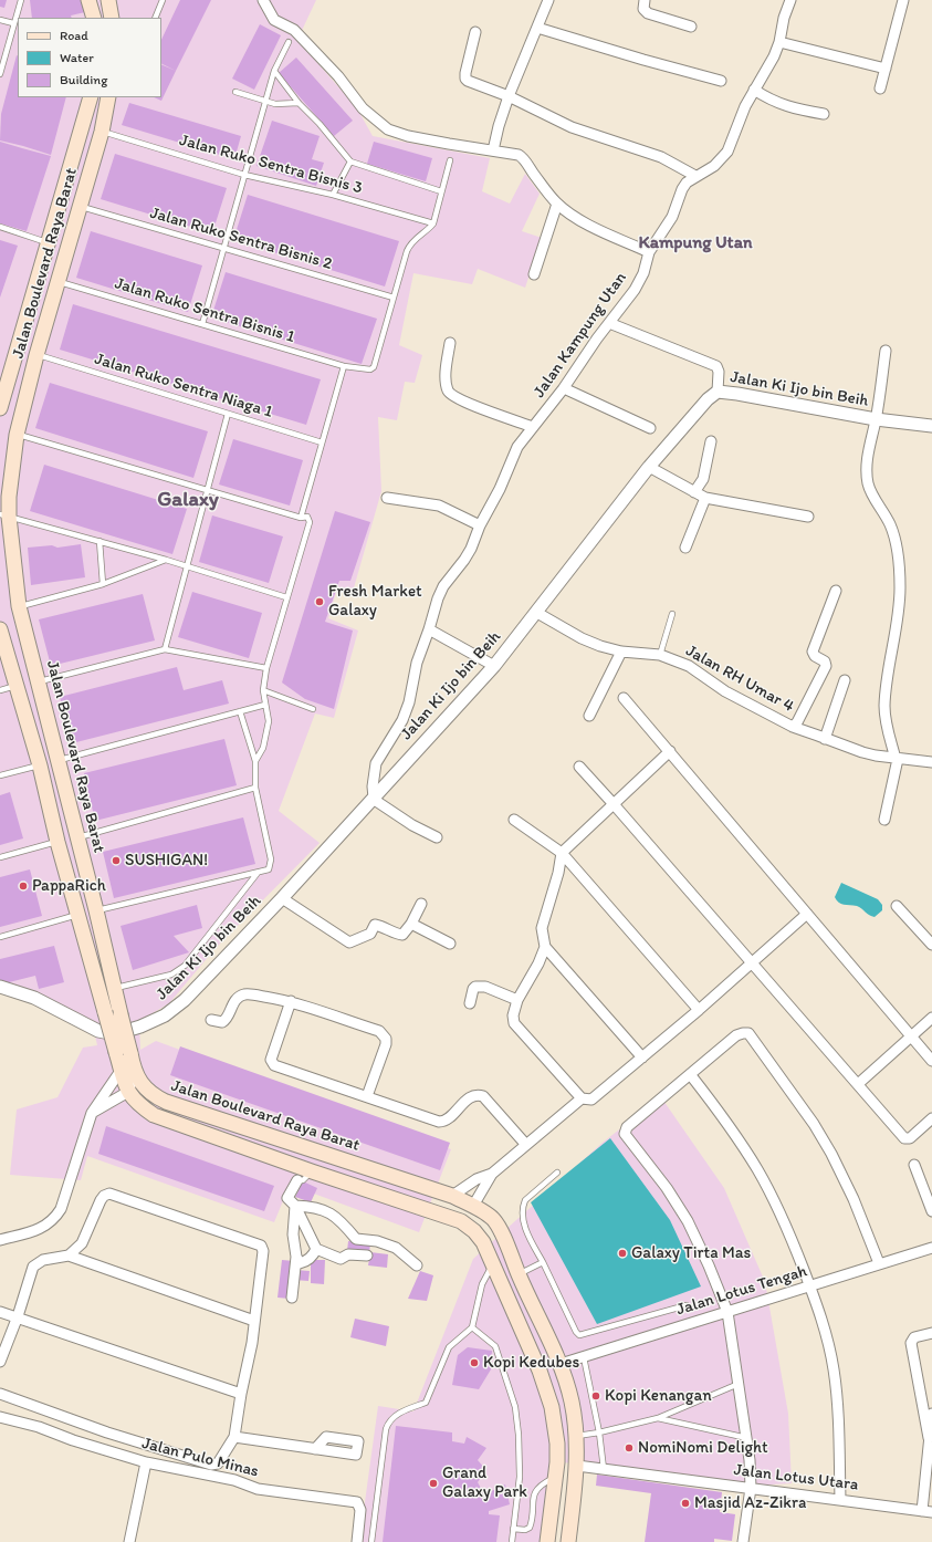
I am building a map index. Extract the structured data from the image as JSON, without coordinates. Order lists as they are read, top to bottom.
{
  "streets": {
    "main road": ["Jalan Boulevard Raya Barat"],
    "street": [
      "Jalan Kampung Utan",
      "Jalan Ki Ijo bin Beih",
      "Jalan RH Umar 4",
      "Jalan Lotus Tengah",
      "Jalan Pulo Minas",
      "Jalan Lotus Utara"
    ],
    "lane": [
      "Jalan Ruko Sentra Bisnis 3",
      "Jalan Ruko Sentra Bisnis 2",
      "Jalan Ruko Sentra Bisnis 1",
      "Jalan Ruko Sentra Niaga 1"
    ]
  },
  "crossings": [
    ["Jalan Ruko Sentra Bisnis 3", "Jalan Boulevard Raya Barat"],
    ["Jalan Ruko Sentra Bisnis 2", "Jalan Boulevard Raya Barat"],
    ["Jalan Ruko Sentra Bisnis 2", "Jalan Ruko Sentra Bisnis 1"],
    ["Jalan Boulevard Raya Barat", "Jalan Ruko Sentra Bisnis 1"],
    ["Jalan Boulevard Raya Barat", "Jalan Ruko Sentra Niaga 1"],
    ["Jalan Boulevard Raya Barat", "Jalan Lotus Tengah"],
    ["Jalan Boulevard Raya Barat", "Jalan Lotus Utara"],
    ["Jalan Kampung Utan", "Jalan Ki Ijo bin Beih"],
    ["Jalan Ki Ijo bin Beih", "Jalan RH Umar 4"]
  ],
  "districts": ["Kampung Utan", "Galaxy"],
  "places": [
    "Fresh Market Galaxy",
    "SUSHIGAN!",
    "PappaRich",
    "Galaxy Tirta Mas",
    "Kopi Kedubes",
    "Kopi Kenangan",
    "NomiNomi Delight",
    "Grand Galaxy Park",
    "Masjid Az-Zikra"
  ],
  "legend": ["Road", "Water", "Building"]
}
